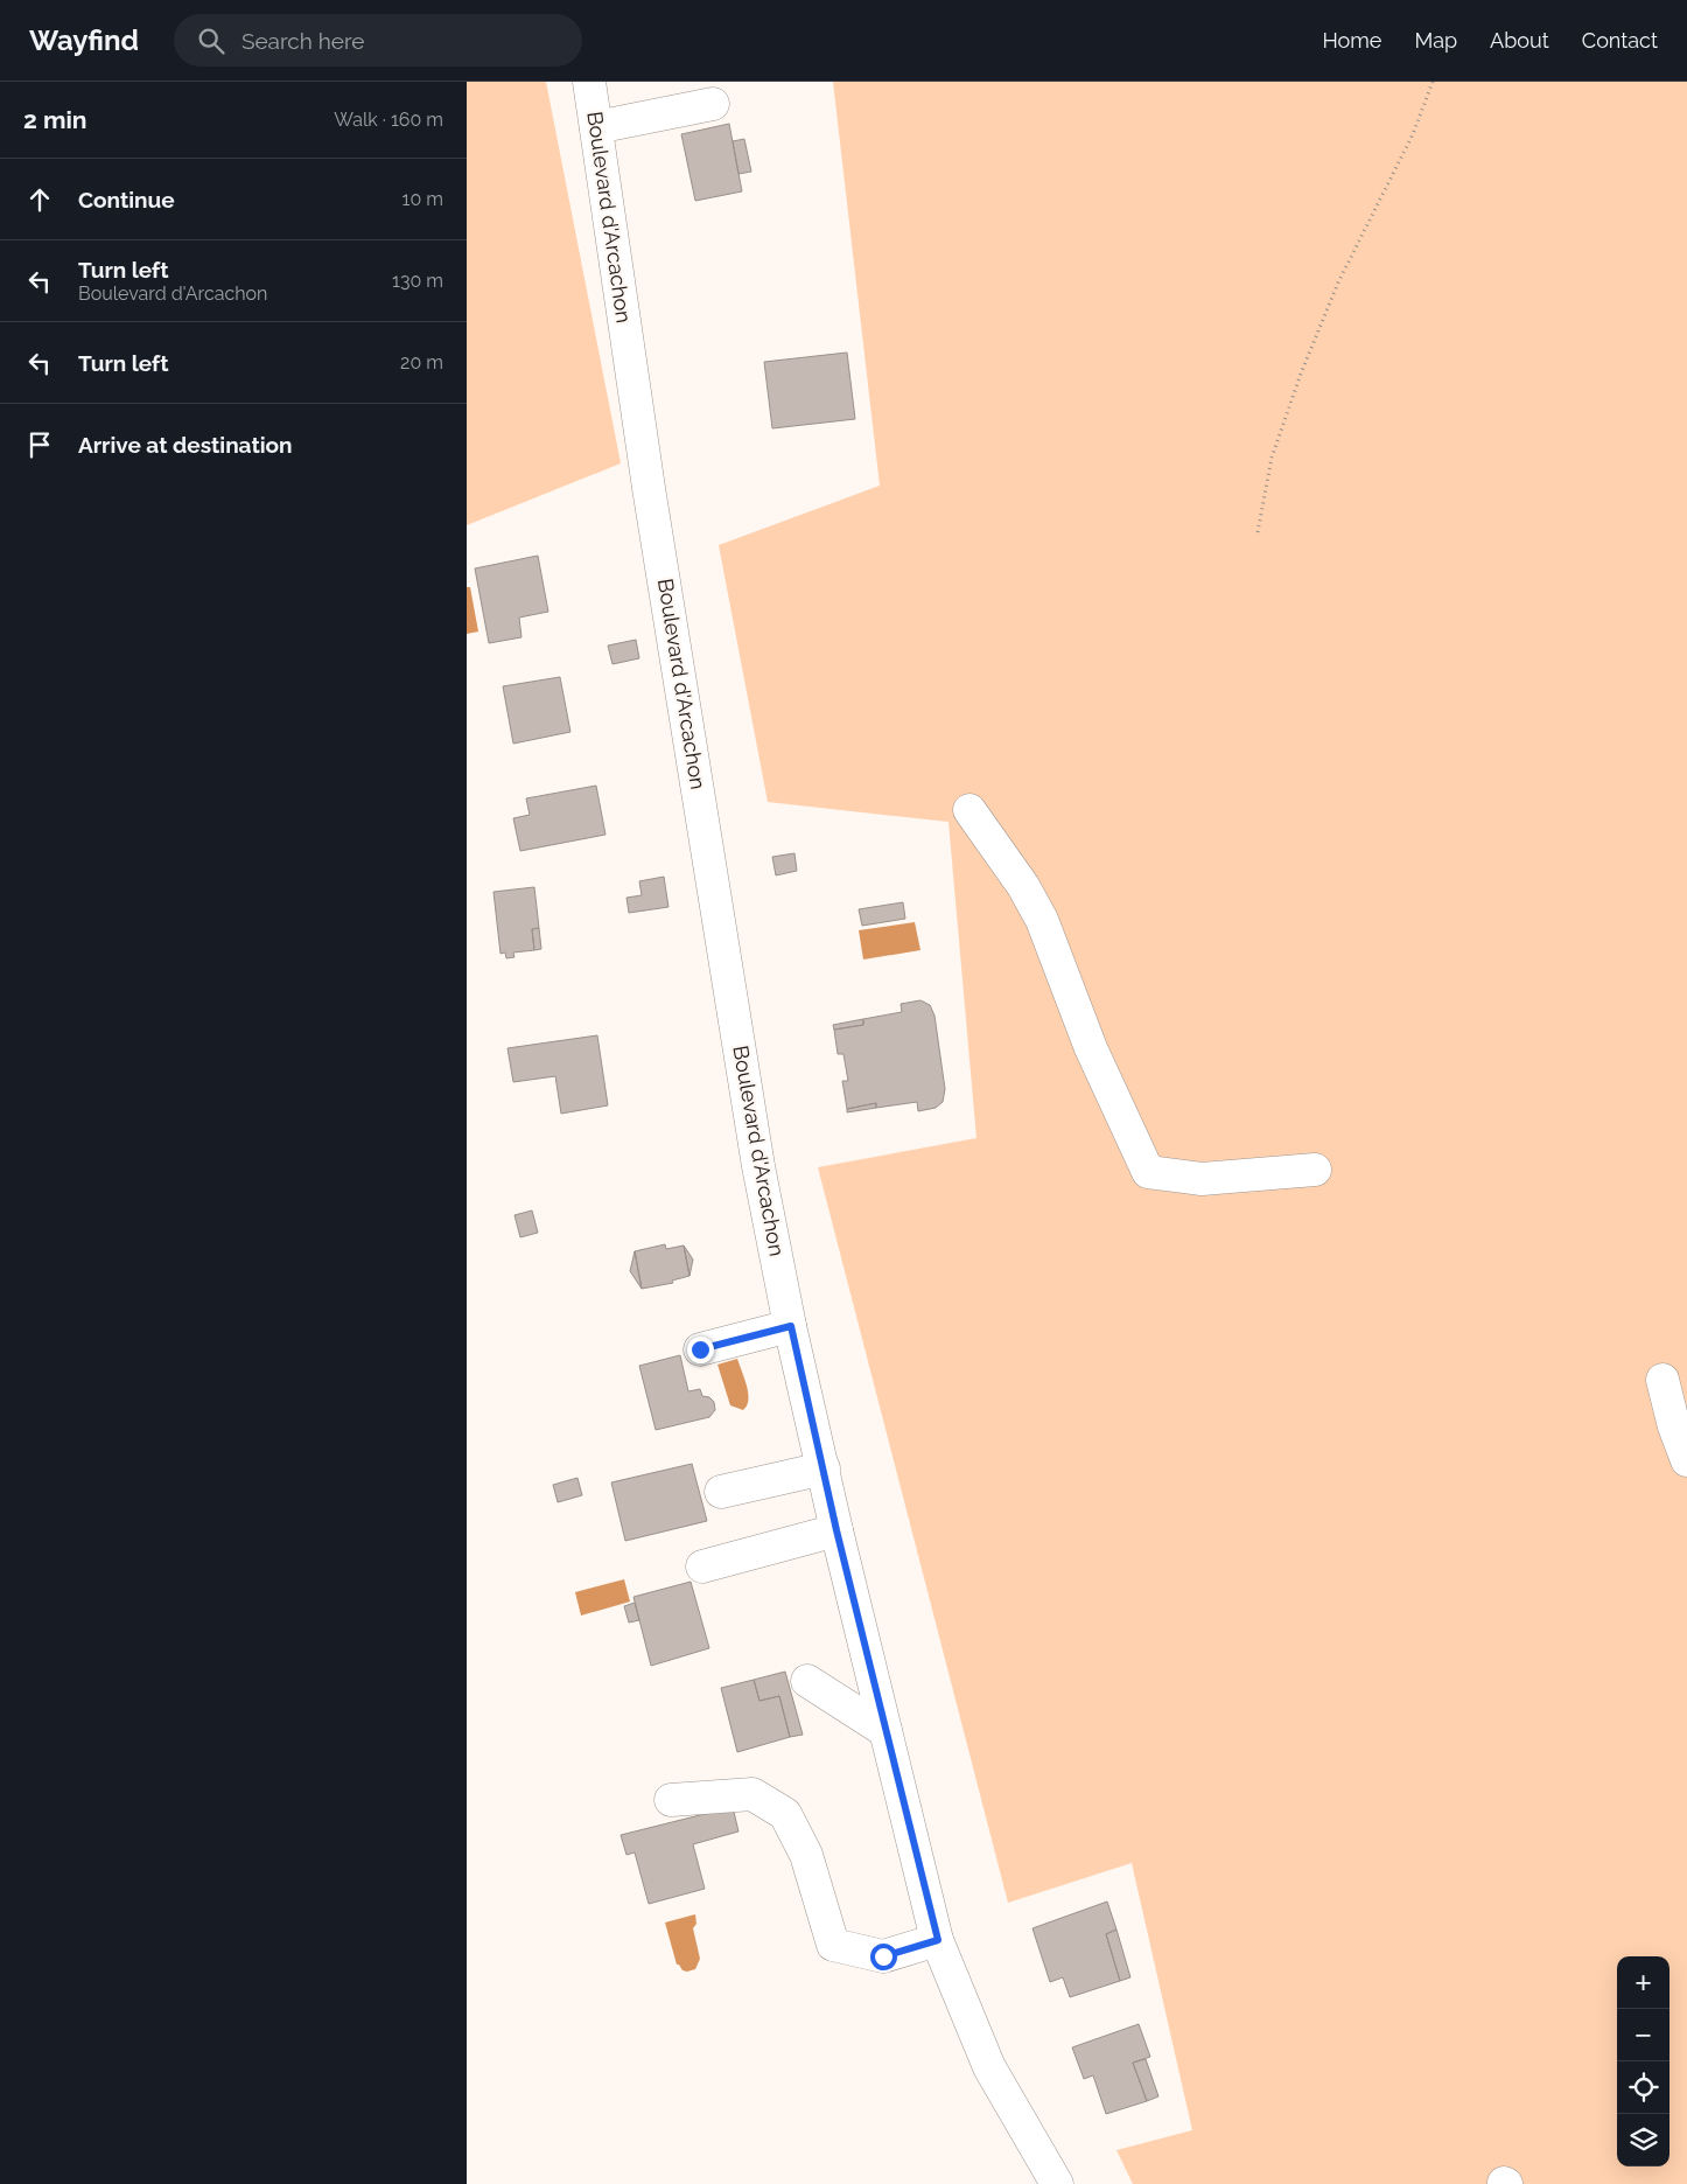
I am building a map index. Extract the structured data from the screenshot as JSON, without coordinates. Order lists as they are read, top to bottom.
{
  "streets": {
    "main road": ["Boulevard d'Arcachon"]
  },
  "page": {
    "header": "Wayfind",
    "search": "Search here",
    "nav": [
      "Home",
      "Map",
      "About",
      "Contact"
    ],
    "heading": ["2 min", "Walk · 160 m"],
    "list": [
      ["Continue", "10 m"],
      ["Turn left", "Boulevard d'Arcachon", "130 m"],
      ["Turn left", "20 m"],
      "Arrive at destination"
    ],
    "map_buttons": ["+", "−"]
  }
}
